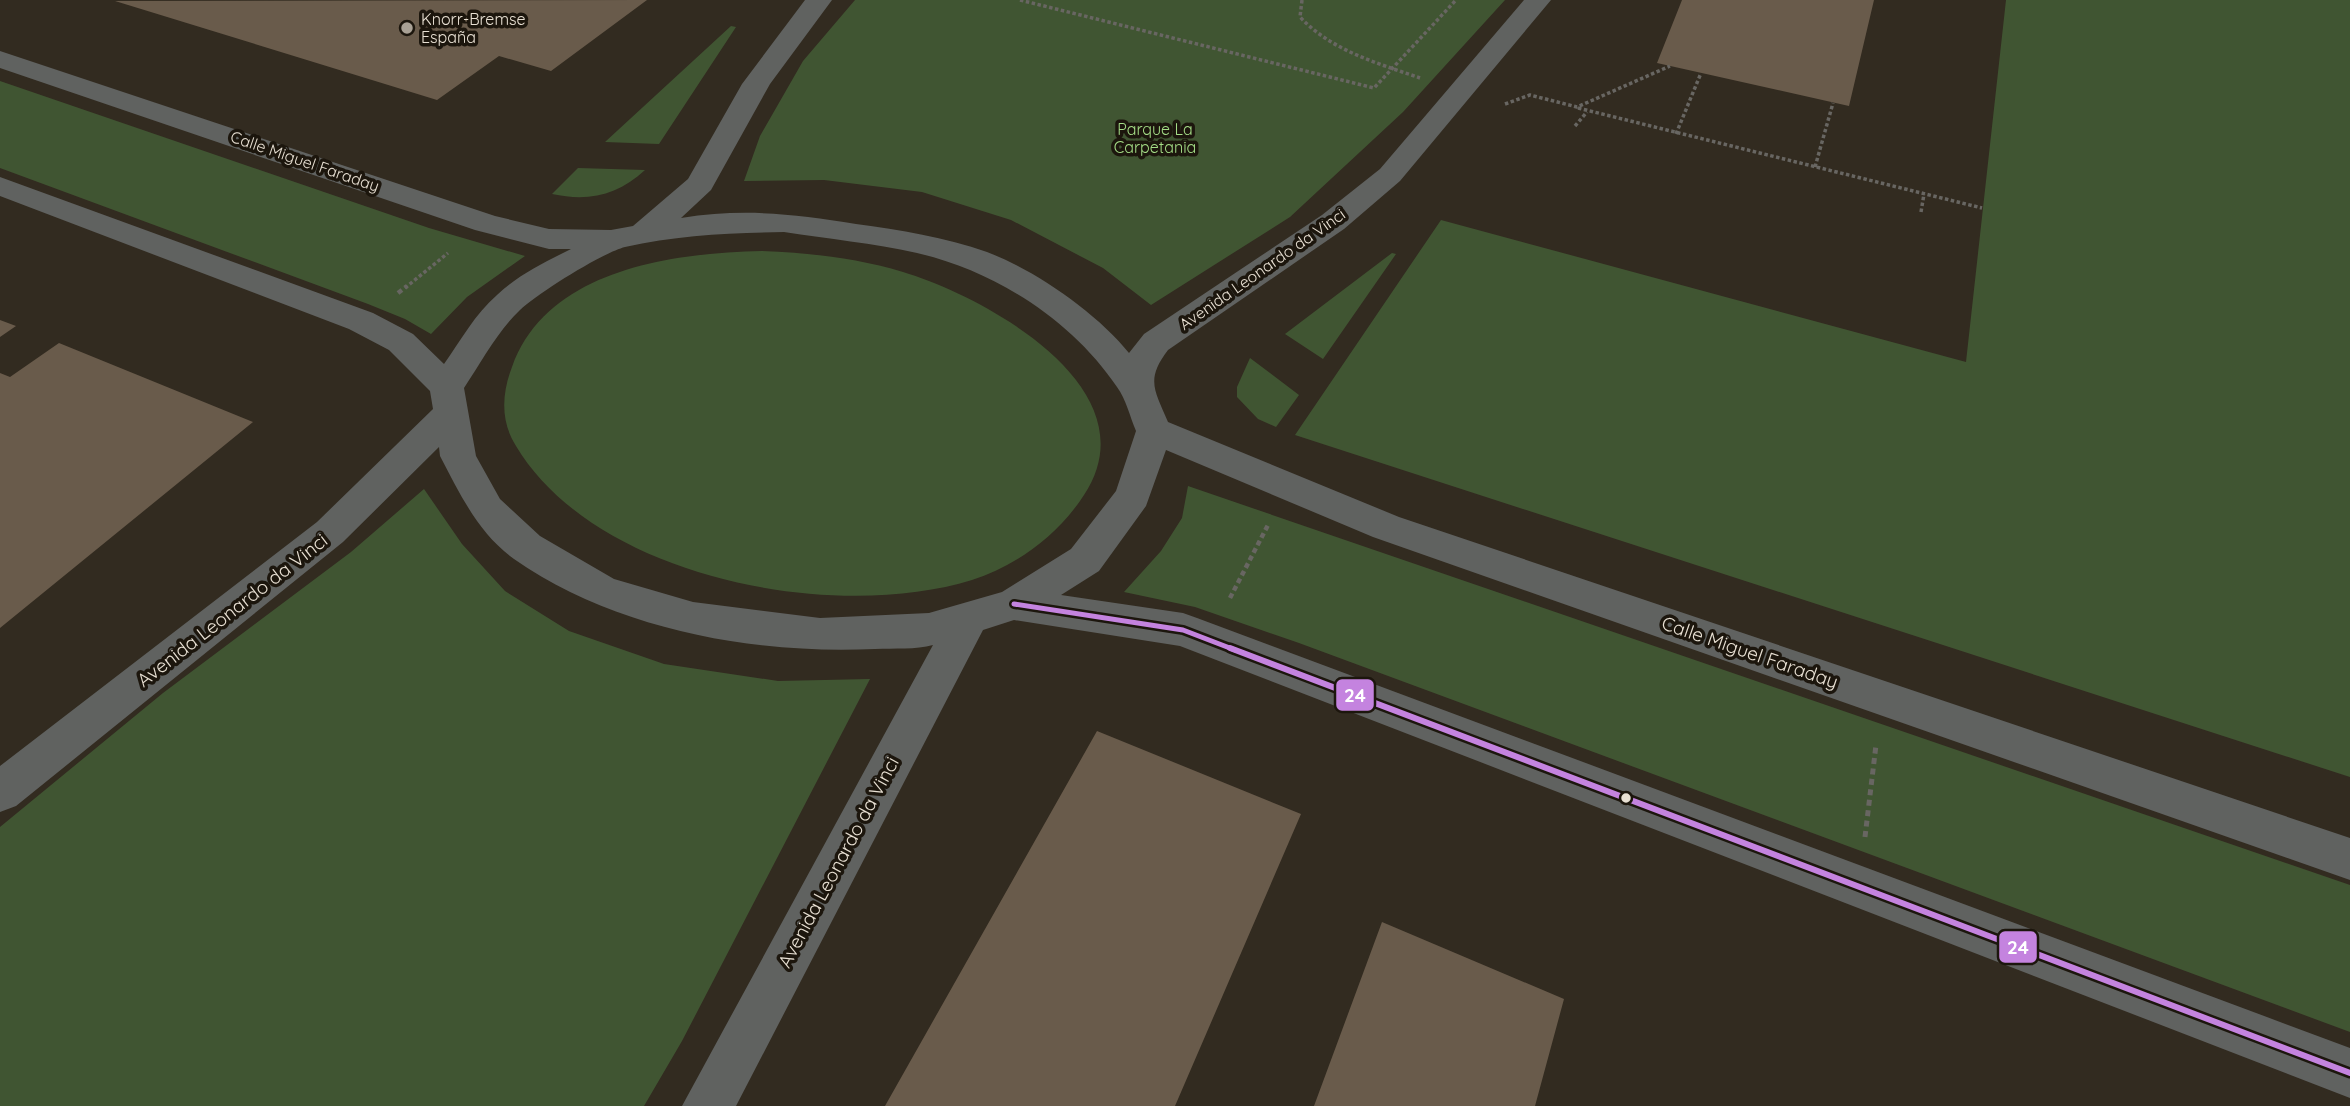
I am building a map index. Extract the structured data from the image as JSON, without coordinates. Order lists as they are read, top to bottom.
{
  "streets": {
    "street": ["Calle Miguel Faraday", "Avenida Leonardo da Vinci"]
  },
  "crossings": [
    ["Calle Miguel Faraday", "Avenida Leonardo da Vinci"]
  ],
  "parks": ["Parque La Carpetania"],
  "places": ["Knorr-Bremse España"],
  "lines": ["transit line 24"]
}
